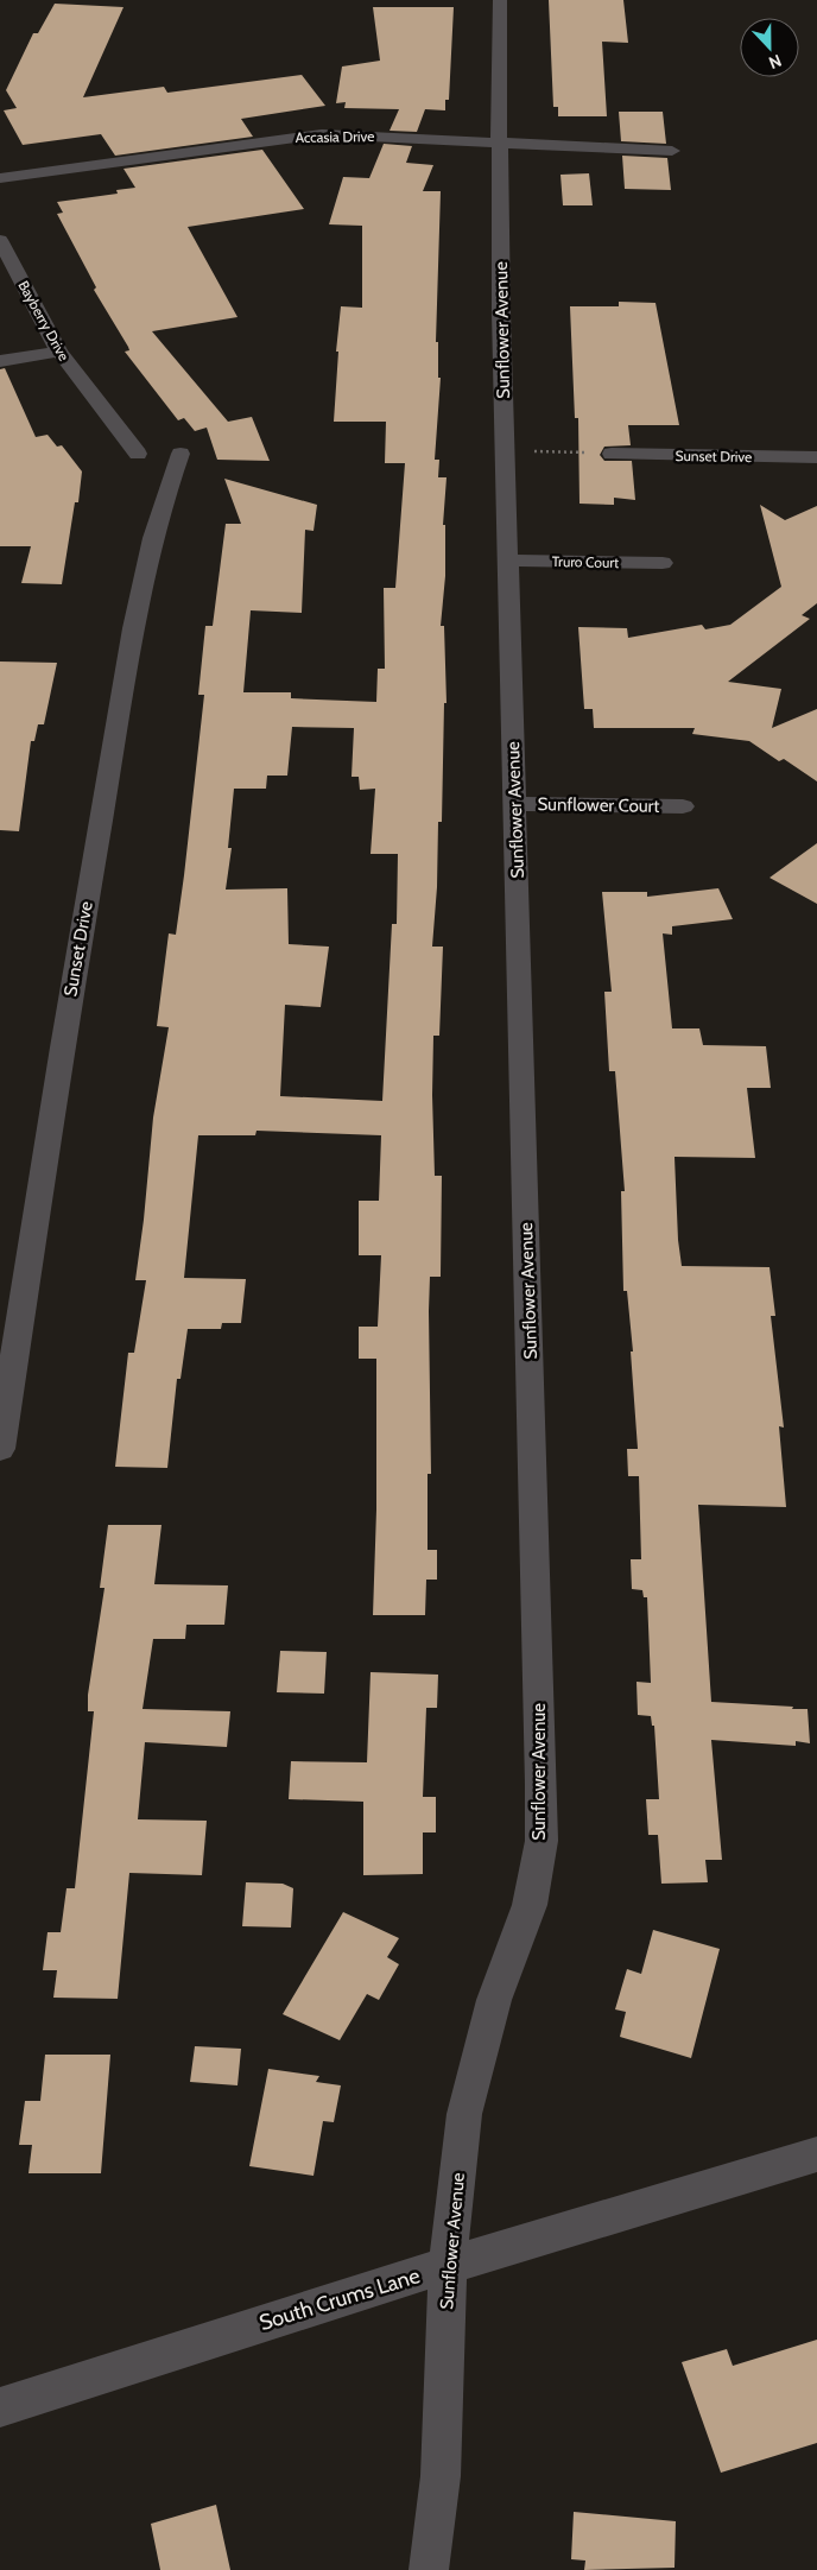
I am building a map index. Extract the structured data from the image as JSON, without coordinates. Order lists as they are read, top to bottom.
{
  "streets": {
    "street": [
      "Accasia Drive",
      "Bayberry Drive",
      "Sunflower Avenue",
      "Sunset Drive",
      "Truro Court",
      "Sunflower Court",
      "South Crums Lane"
    ]
  },
  "crossings": [
    ["Accasia Drive", "Sunflower Avenue"],
    ["Sunflower Avenue", "Truro Court"],
    ["Sunflower Avenue", "Sunflower Court"],
    ["Sunflower Avenue", "South Crums Lane"]
  ],
  "north": "bottom"
}
